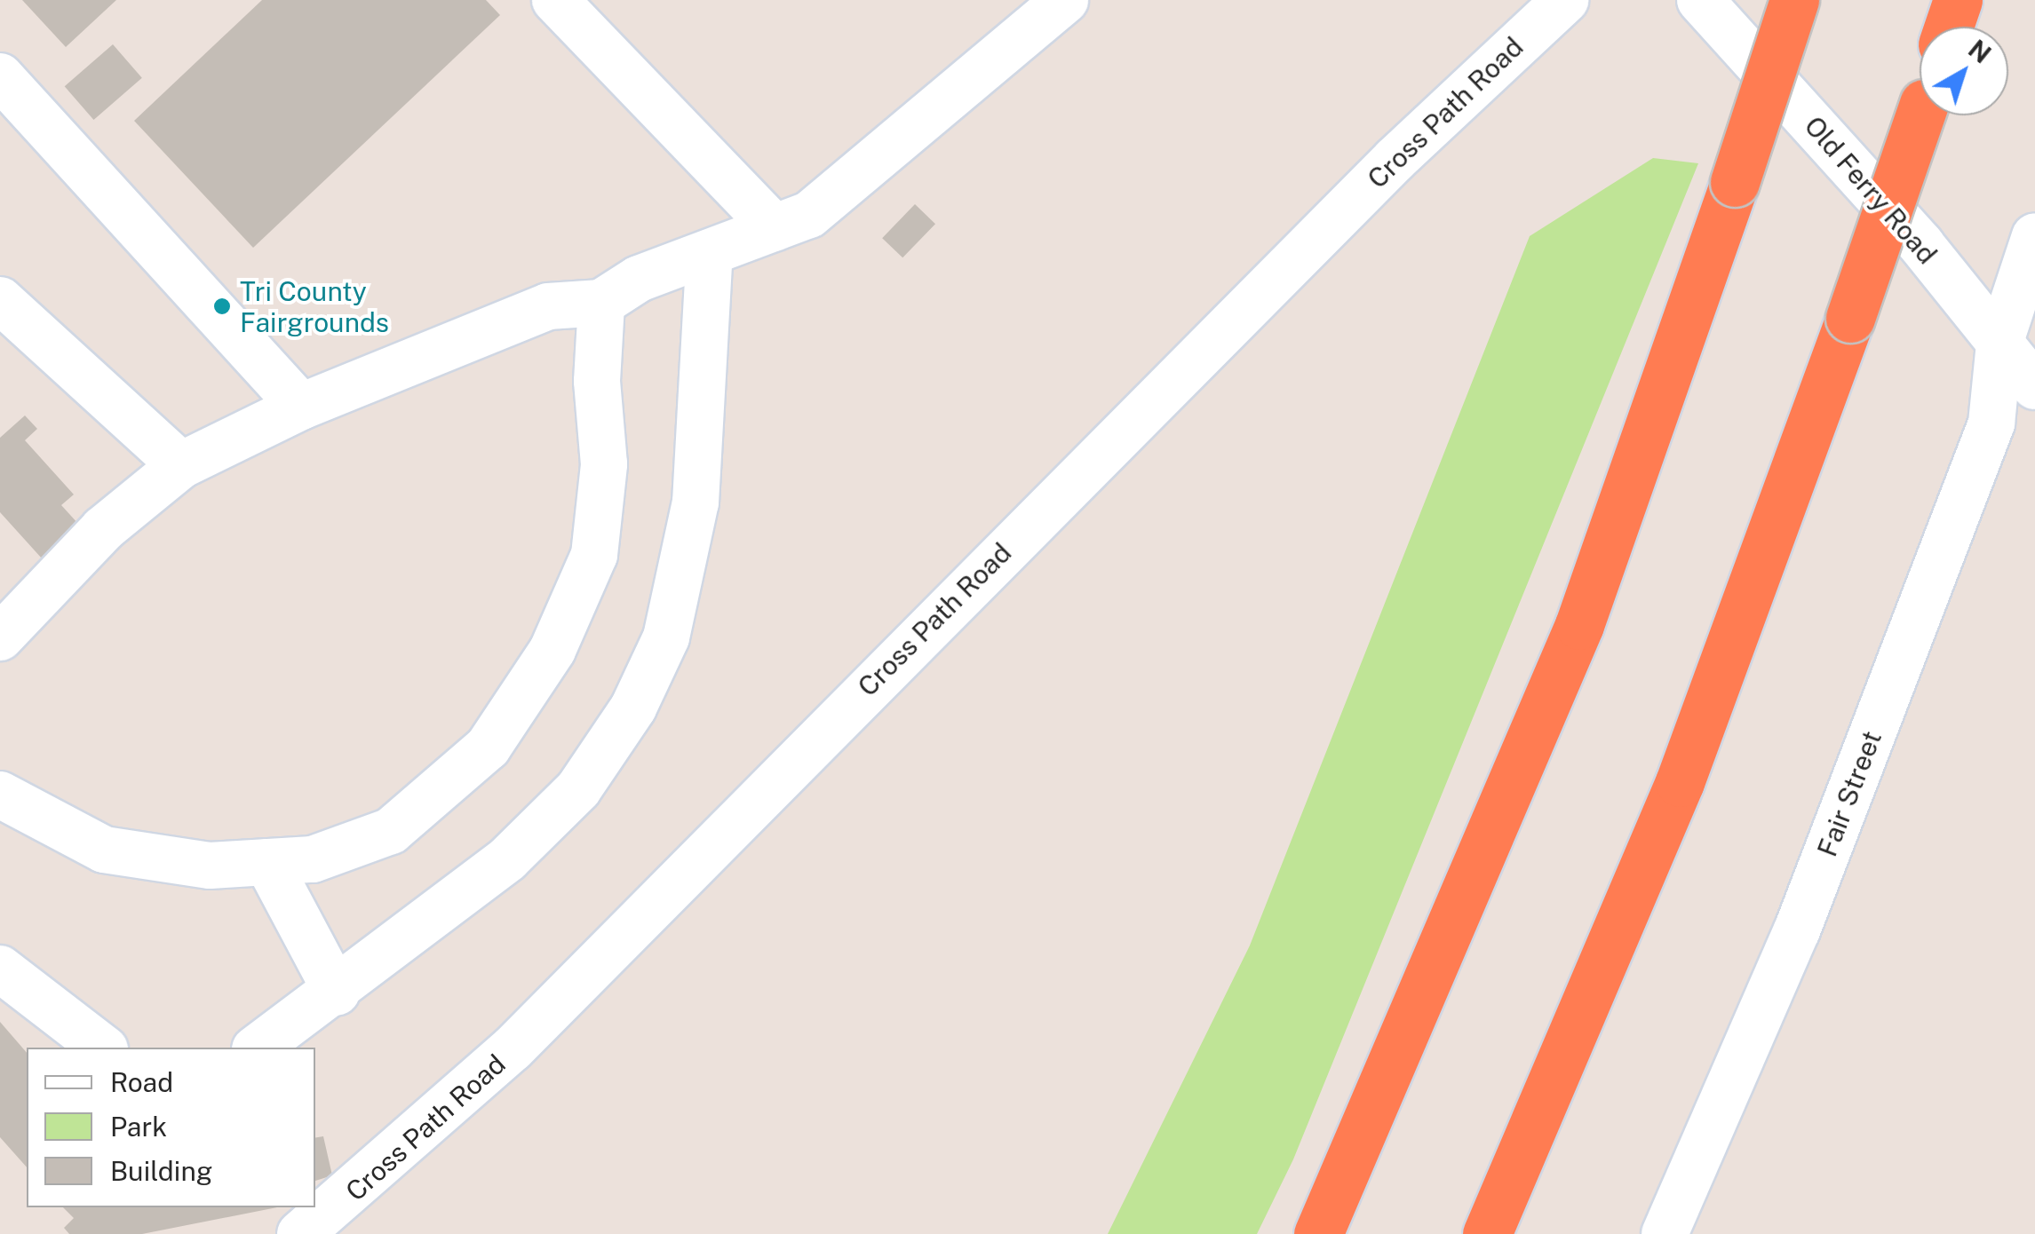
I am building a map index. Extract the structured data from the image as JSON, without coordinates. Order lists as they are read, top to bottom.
{
  "streets": {
    "street": ["Cross Path Road", "Old Ferry Road", "Fair Street"]
  },
  "crossings": [
    ["Old Ferry Road", "Fair Street"]
  ],
  "places": ["Tri County Fairgrounds"],
  "legend": ["Road", "Park", "Building"],
  "north": "top right"
}
